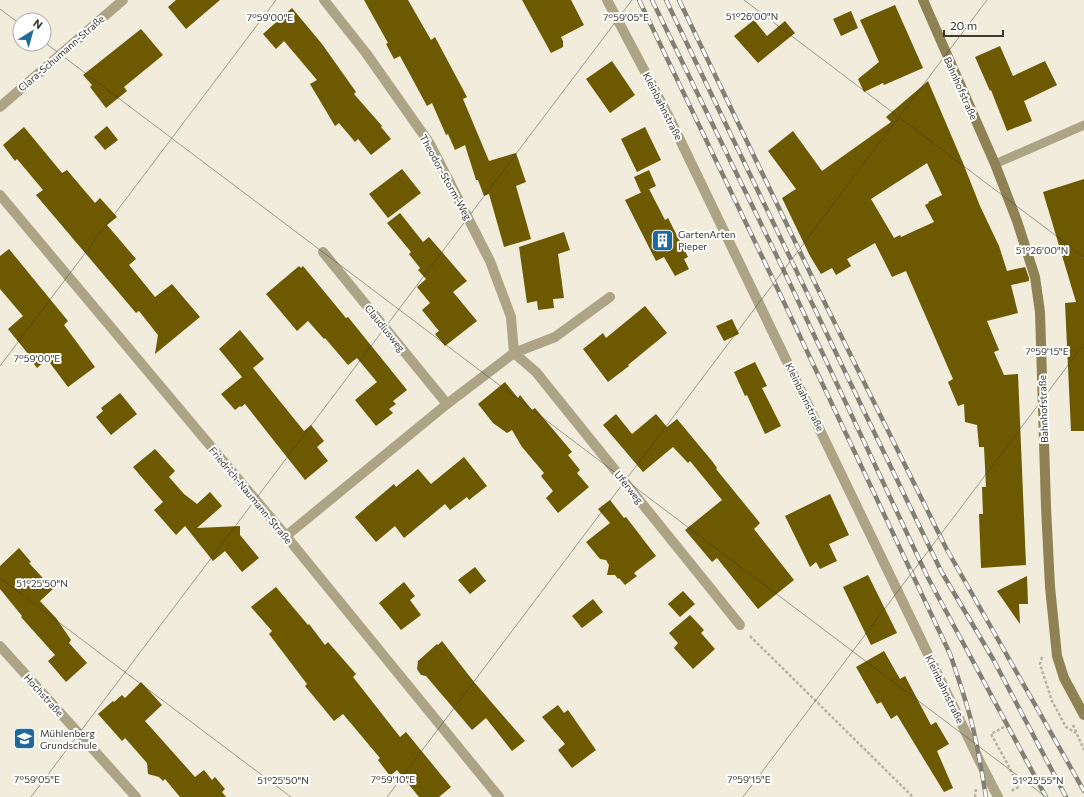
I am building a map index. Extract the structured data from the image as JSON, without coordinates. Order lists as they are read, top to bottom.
{
  "streets": {
    "street": [
      "Clara-Schumann-Straße",
      "Bahnhofstraße",
      "Kleinbahnstraße",
      "Theodor-Storm-Weg",
      "Claudiusweg",
      "Uferweg",
      "Friedrich-Naumann-Straße",
      "Hochstraße"
    ]
  },
  "crossings": [
    ["Theodor-Storm-Weg", "Uferweg"]
  ],
  "places": {
    "building": ["GartenArten Pieper"],
    "school or university": ["Mühlenberg Grundschule"]
  },
  "scale_bar": "20 m",
  "north": "top right",
  "coordinates": [
    "51°26'00\"N",
    "7°59'00\"E",
    "7°59'05\"E",
    "7°59'15\"E",
    "51°25'50\"N",
    "7°59'10\"E",
    "51°25'55\"N"
  ]
}
